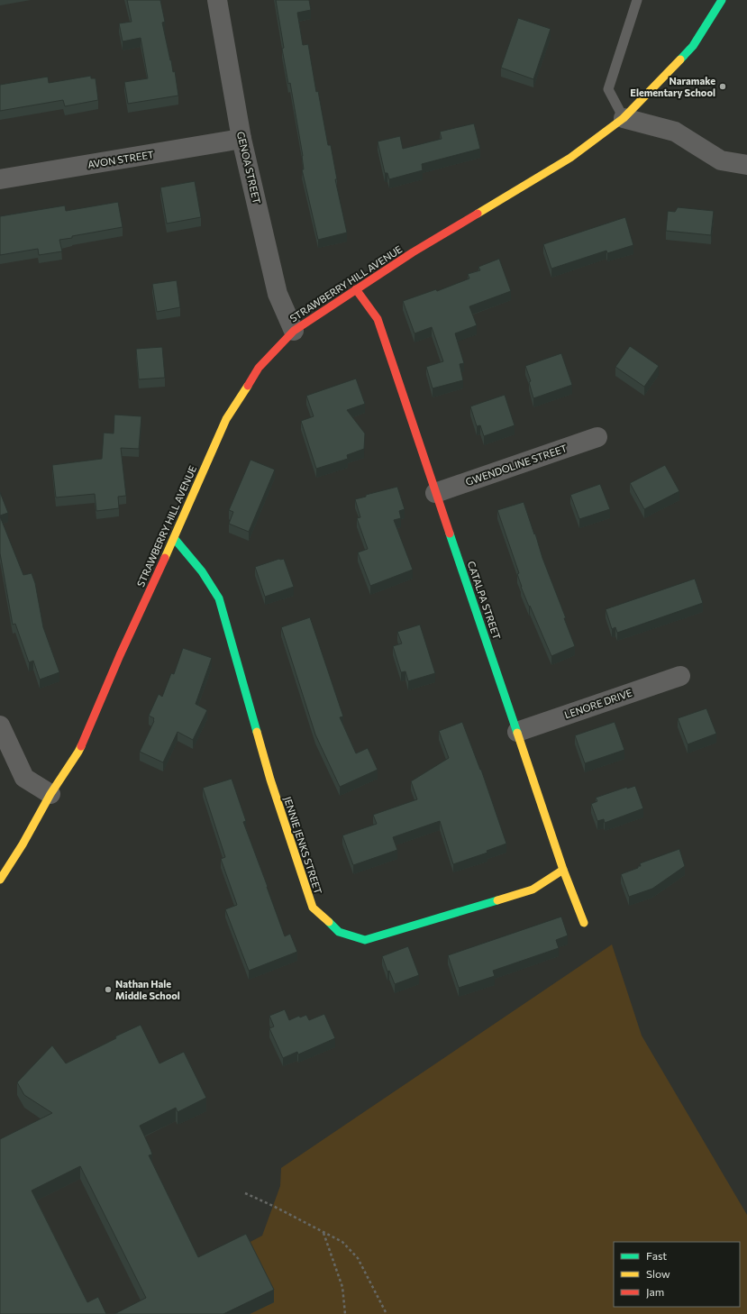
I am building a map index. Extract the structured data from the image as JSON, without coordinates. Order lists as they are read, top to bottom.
{
  "streets": {
    "street": [
      "AVON STREET",
      "GENOA STREET",
      "STRAWBERRY HILL AVENUE",
      "GWENDOLINE STREET",
      "CATALPA STREET",
      "LENORE DRIVE",
      "JENNIE JENKS STREET"
    ]
  },
  "crossings": [
    ["AVON STREET", "GENOA STREET"],
    ["GENOA STREET", "STRAWBERRY HILL AVENUE"],
    ["STRAWBERRY HILL AVENUE", "CATALPA STREET"],
    ["STRAWBERRY HILL AVENUE", "JENNIE JENKS STREET"],
    ["GWENDOLINE STREET", "CATALPA STREET"],
    ["CATALPA STREET", "LENORE DRIVE"],
    ["CATALPA STREET", "JENNIE JENKS STREET"]
  ],
  "places": ["Naramake Elementary School", "Nathan Hale Middle School"],
  "legend": ["Fast", "Slow", "Jam"]
}
